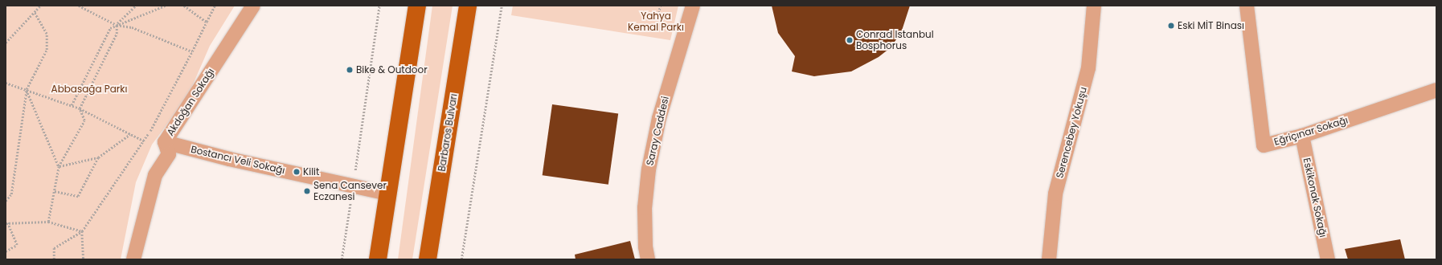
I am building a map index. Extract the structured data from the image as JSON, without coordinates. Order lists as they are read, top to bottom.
{
  "streets": {
    "main road": ["Barbaros Bulvarı"],
    "street": [
      "Akdoğan Sokağı",
      "Saray Caddesi",
      "Eğriçınar Sokağı",
      "Serencebey Yokuşu",
      "Bostancı Veli Sokağı",
      "Eskikonak Sokağı"
    ]
  },
  "crossings": [
    ["Akdoğan Sokağı", "Bostancı Veli Sokağı"],
    ["Eğriçınar Sokağı", "Eskikonak Sokağı"]
  ],
  "parks": ["Yahya Kemal Parkı", "Abbasağa Parkı"],
  "places": [
    "Eski MİT Binası",
    "Conrad Istanbul Bosphorus",
    "Bike & Outdoor",
    "Kilit",
    "Sena Cansever Eczanesi"
  ]
}
